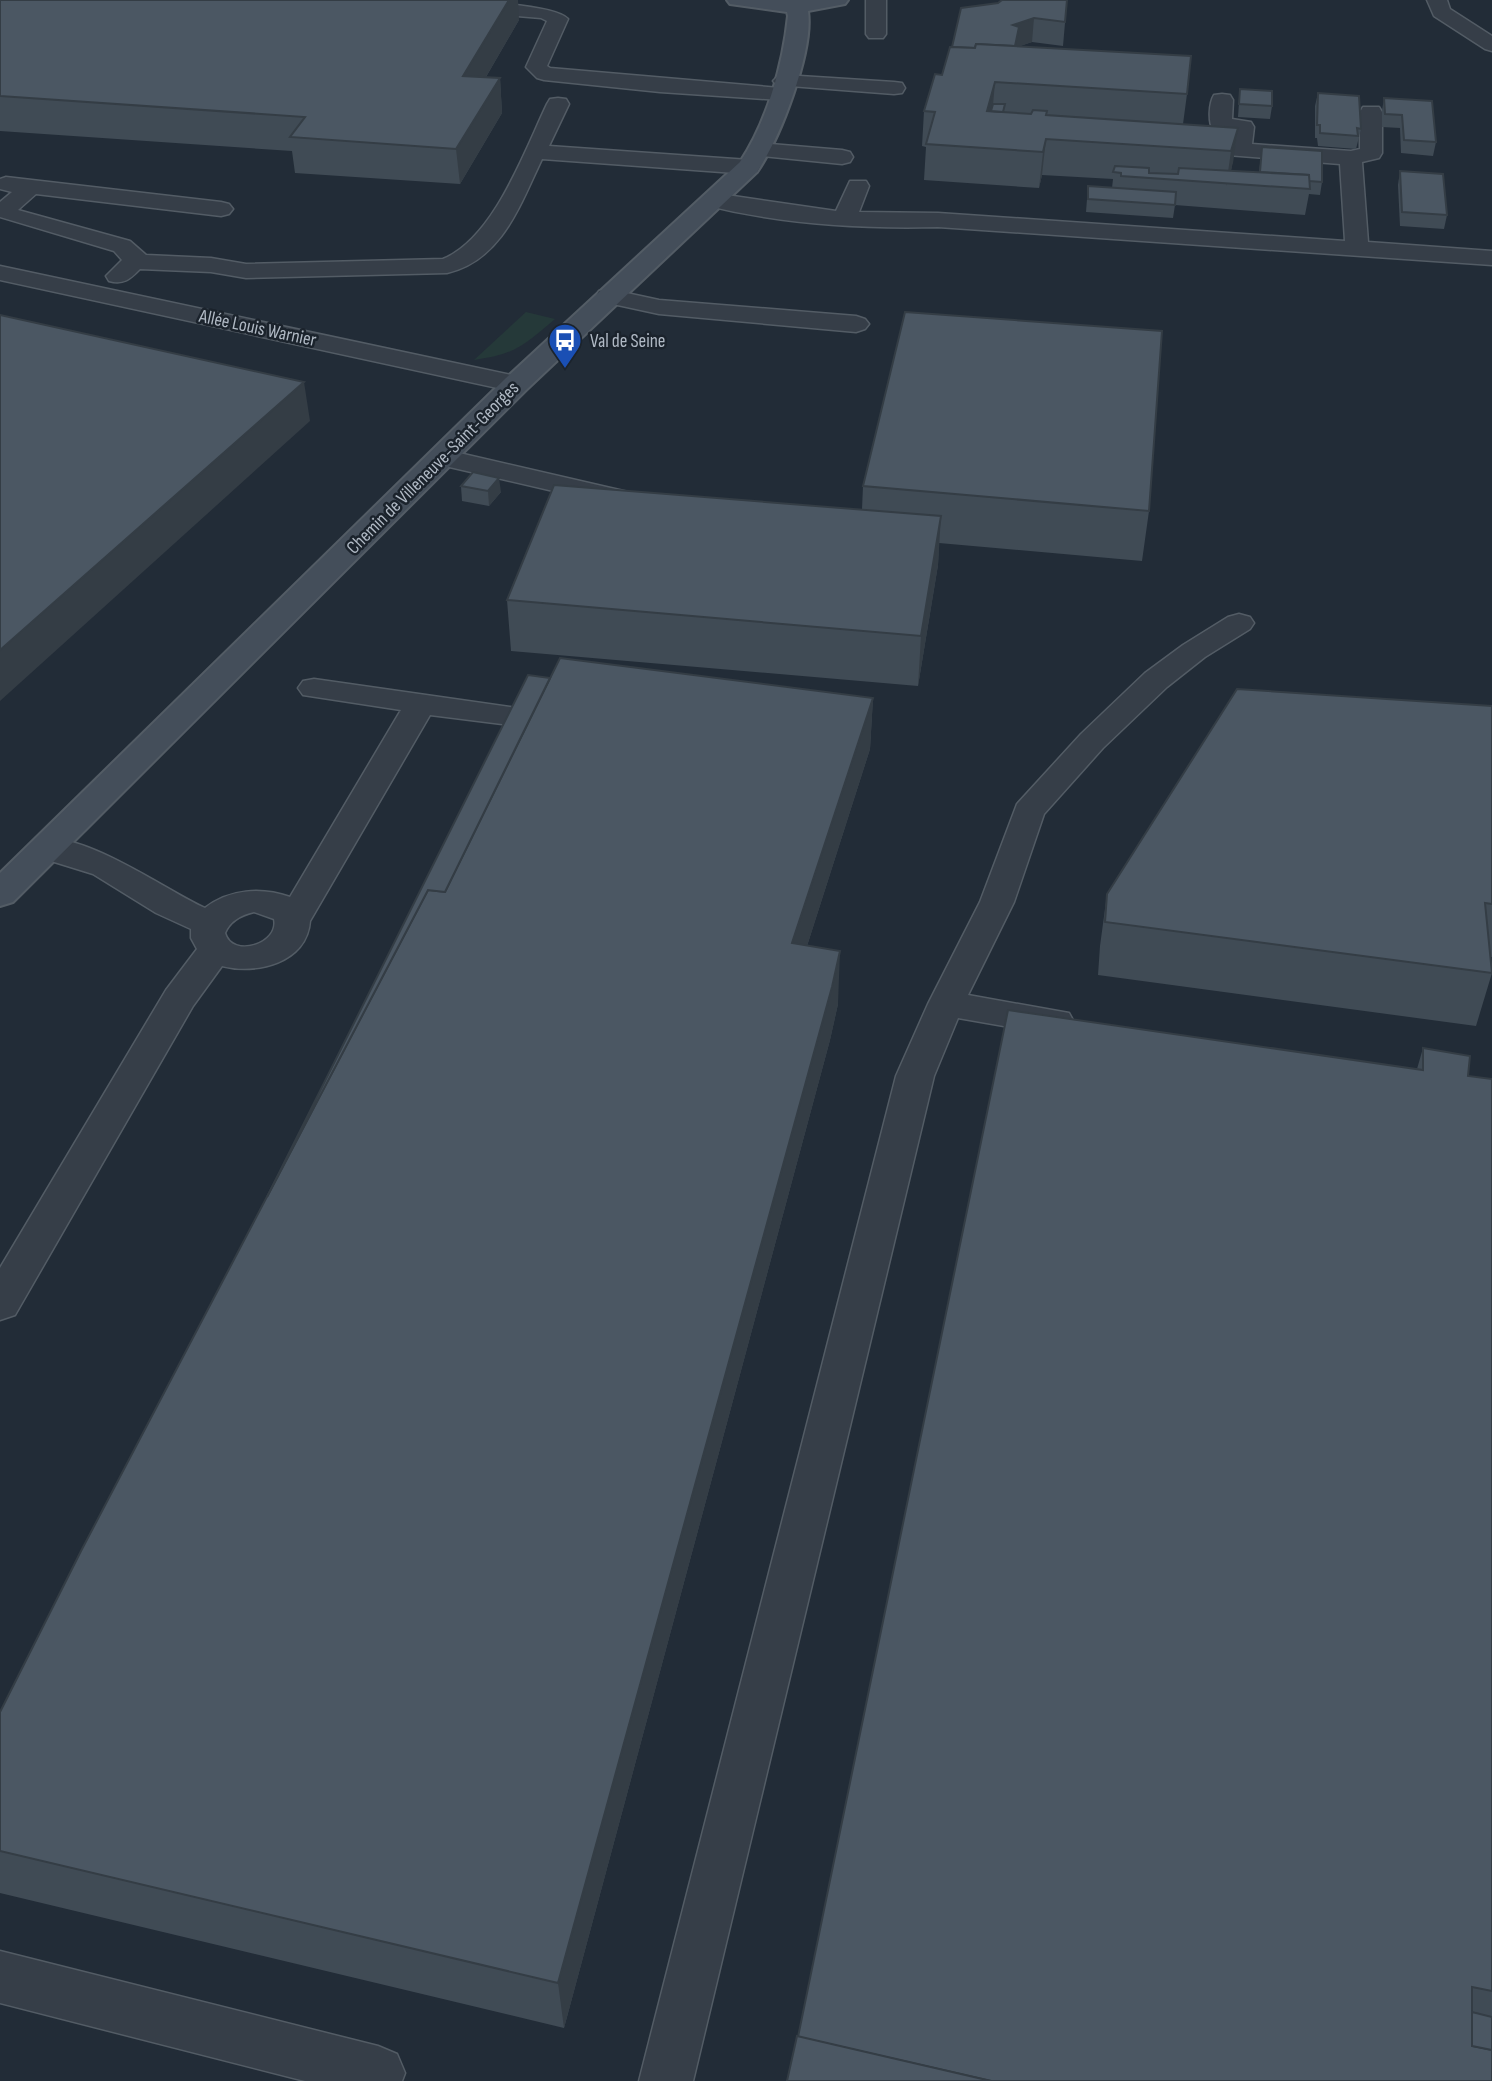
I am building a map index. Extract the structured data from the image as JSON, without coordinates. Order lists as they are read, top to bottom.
{
  "streets": {
    "street": ["Chemin de Villeneuve-Saint-Georges"],
    "lane": ["Allée Louis Warnier"]
  },
  "crossings": [
    ["Allée Louis Warnier", "Chemin de Villeneuve-Saint-Georges"]
  ],
  "places": {
    "bus stop": ["Val de Seine"]
  }
}
